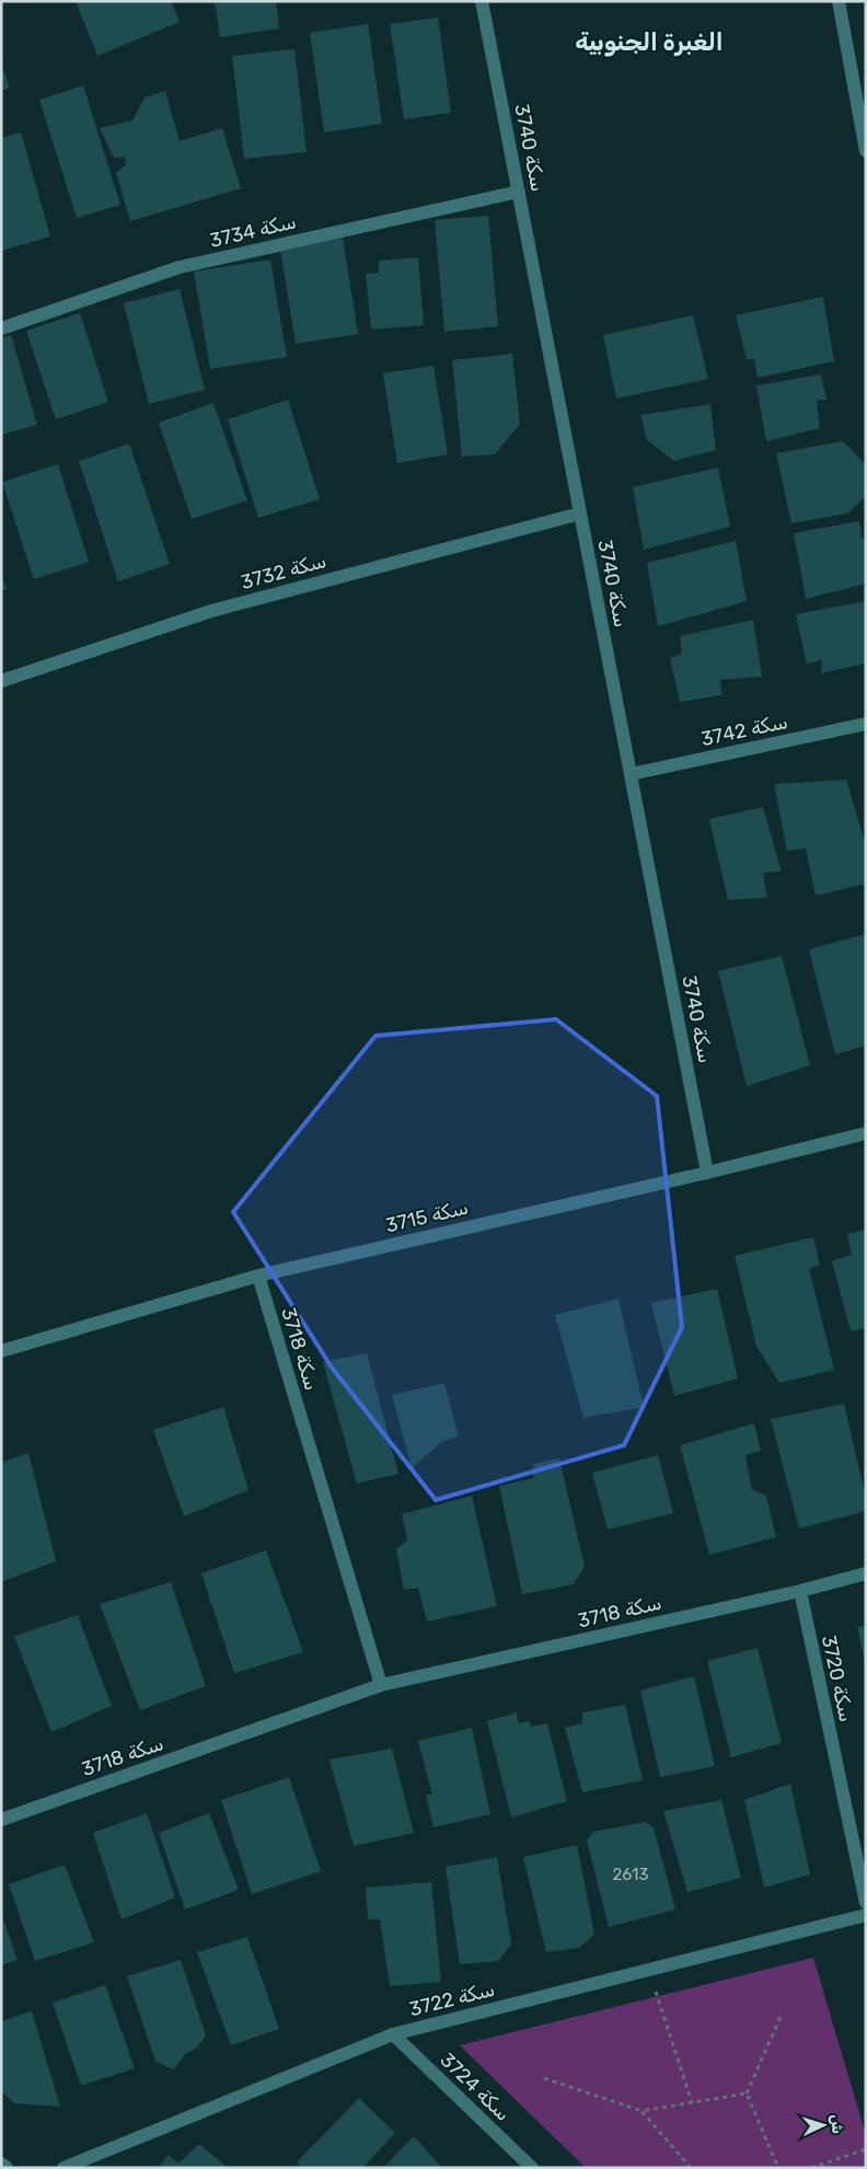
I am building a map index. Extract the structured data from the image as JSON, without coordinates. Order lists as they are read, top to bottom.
{
  "streets": {
    "street": [
      "سكة 3740",
      "سكة 3734",
      "سكة 3732",
      "سكة 3742",
      "سكة 3715",
      "سكة 3718",
      "سكة 3720",
      "سكة 3722",
      "سكة 3724"
    ]
  },
  "crossings": [
    ["سكة 3740", "سكة 3734"],
    ["سكة 3740", "سكة 3732"],
    ["سكة 3740", "سكة 3742"],
    ["سكة 3740", "سكة 3715"],
    ["سكة 3715", "سكة 3718"],
    ["سكة 3718", "سكة 3720"],
    ["سكة 3722", "سكة 3724"]
  ],
  "districts": ["الغبرة الجنوبية"],
  "house_numbers": ["2613"],
  "north": "right"
}
